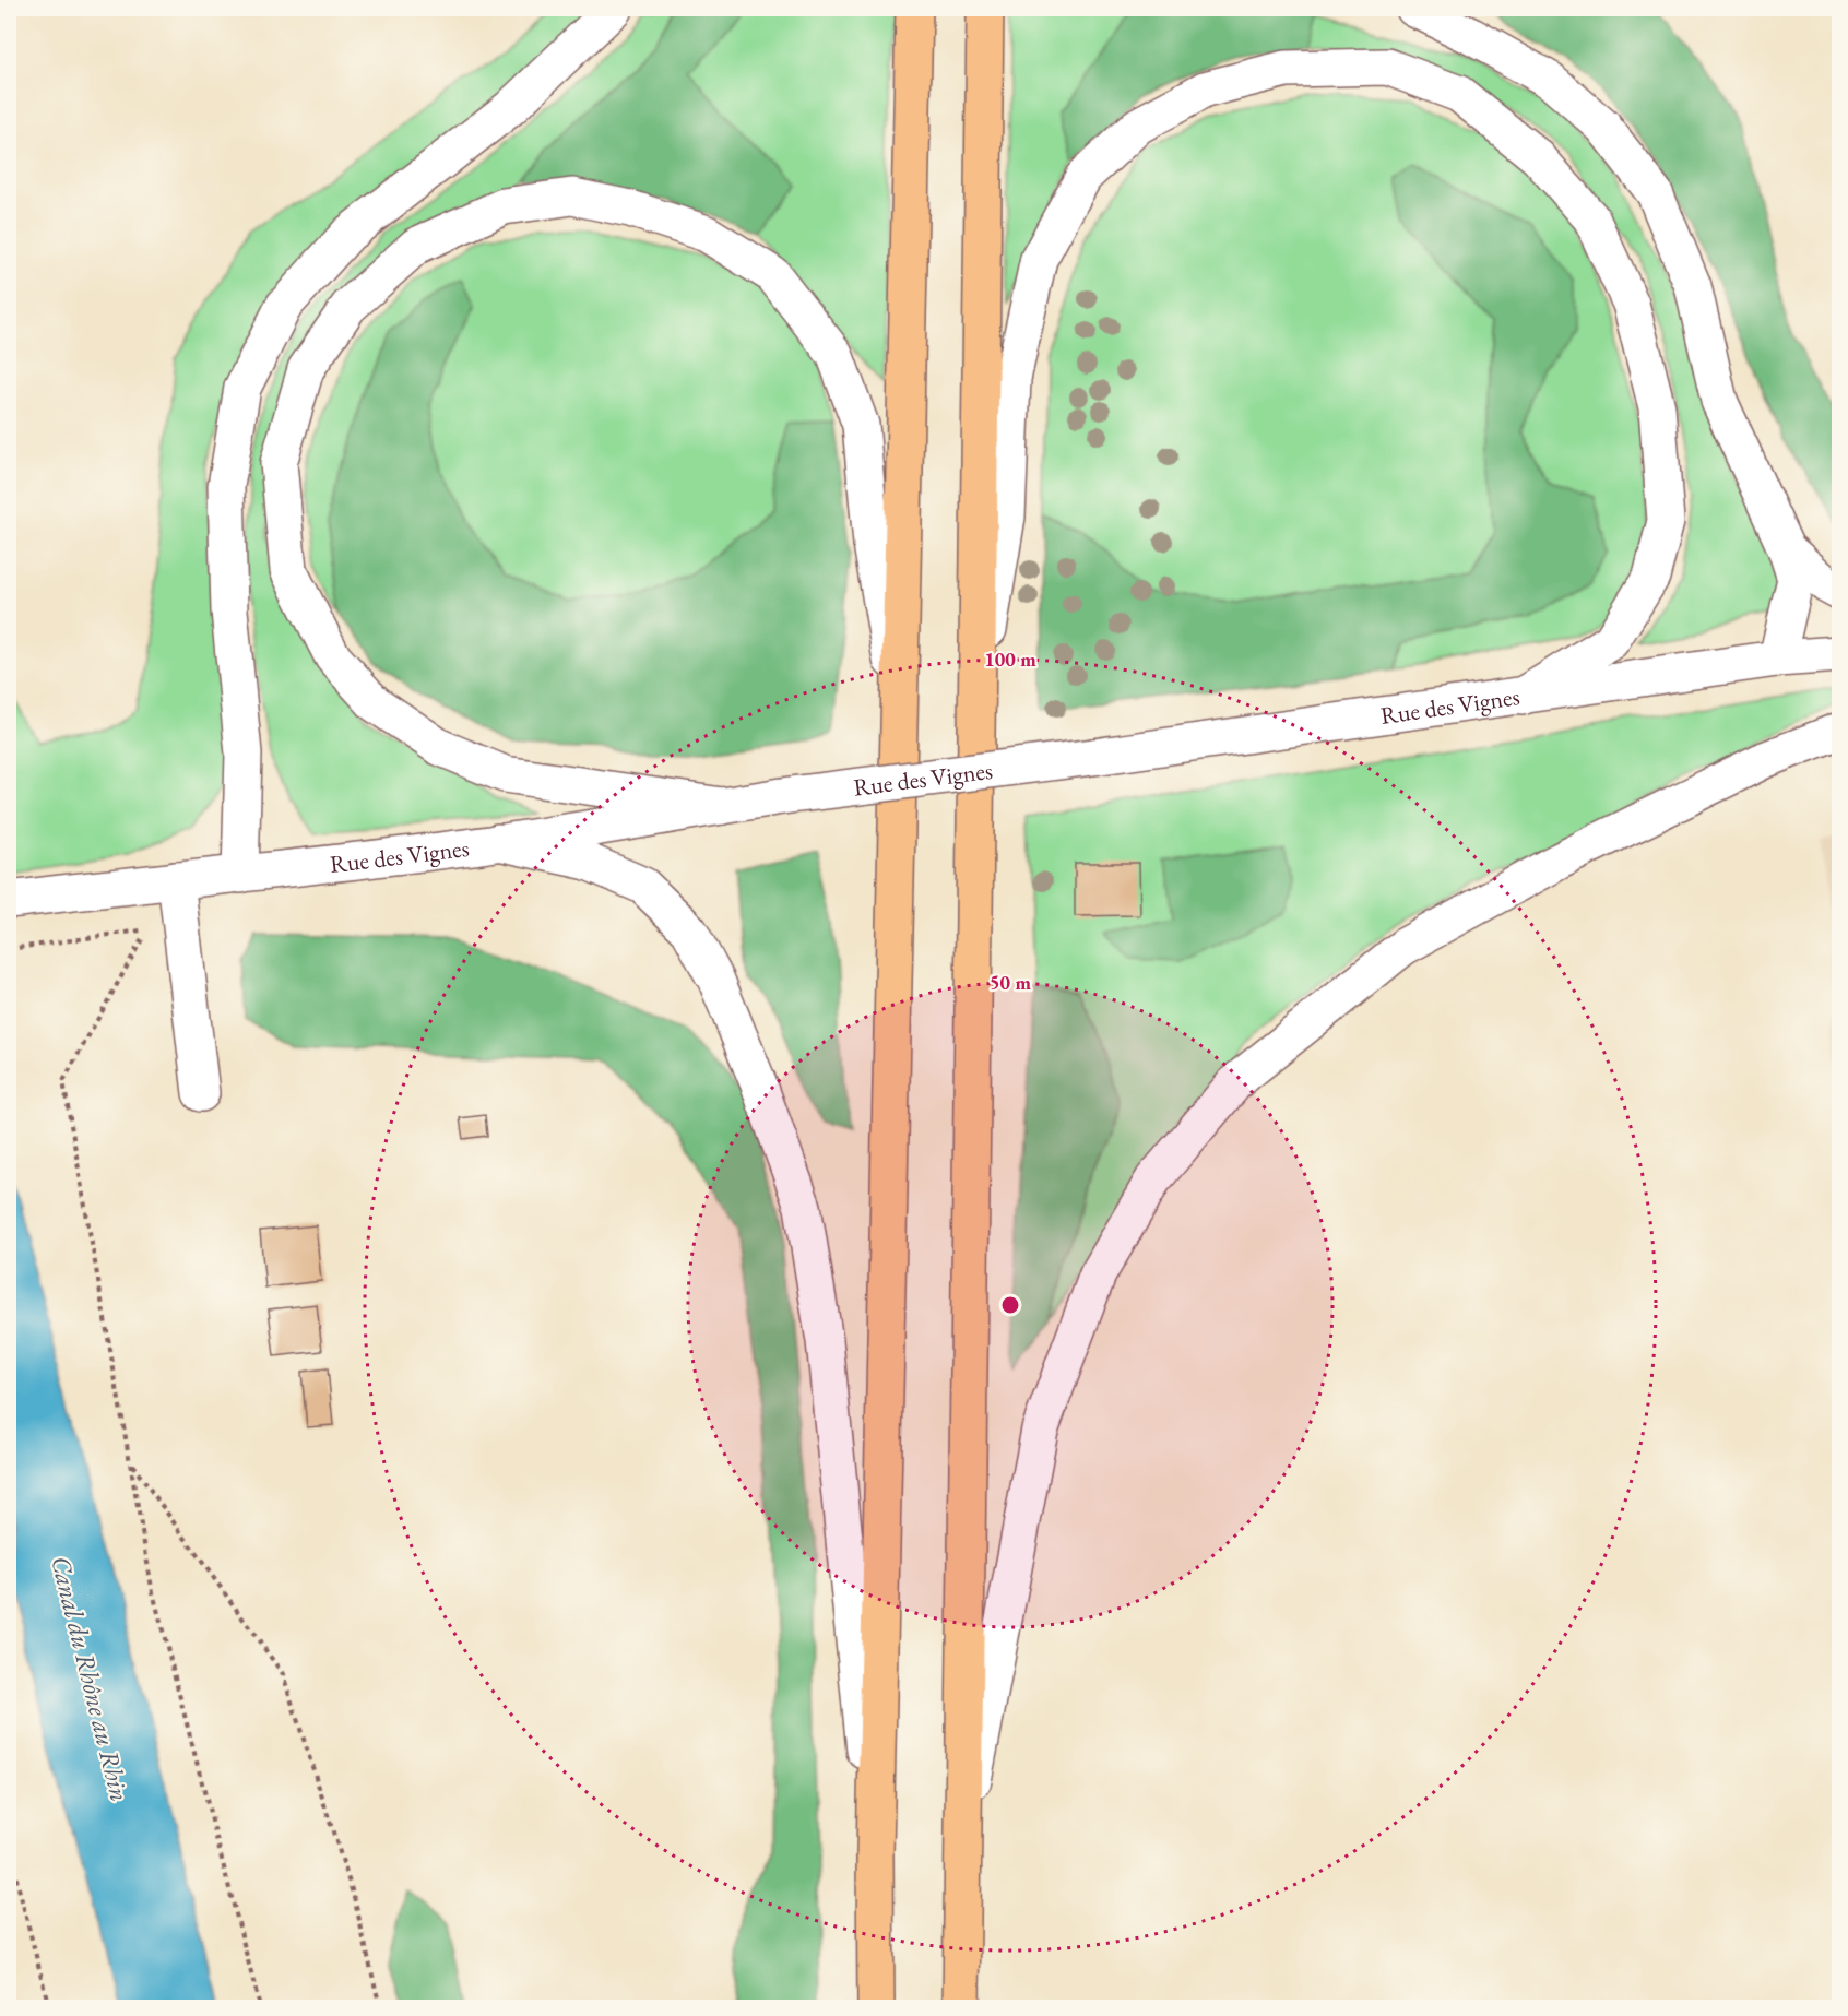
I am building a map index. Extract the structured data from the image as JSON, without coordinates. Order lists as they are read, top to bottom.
{
  "streets": {
    "street": ["Rue des Vignes"]
  },
  "water": ["Canal du Rhône au Rhin"],
  "rings": ["100 m", "50 m"]
}
